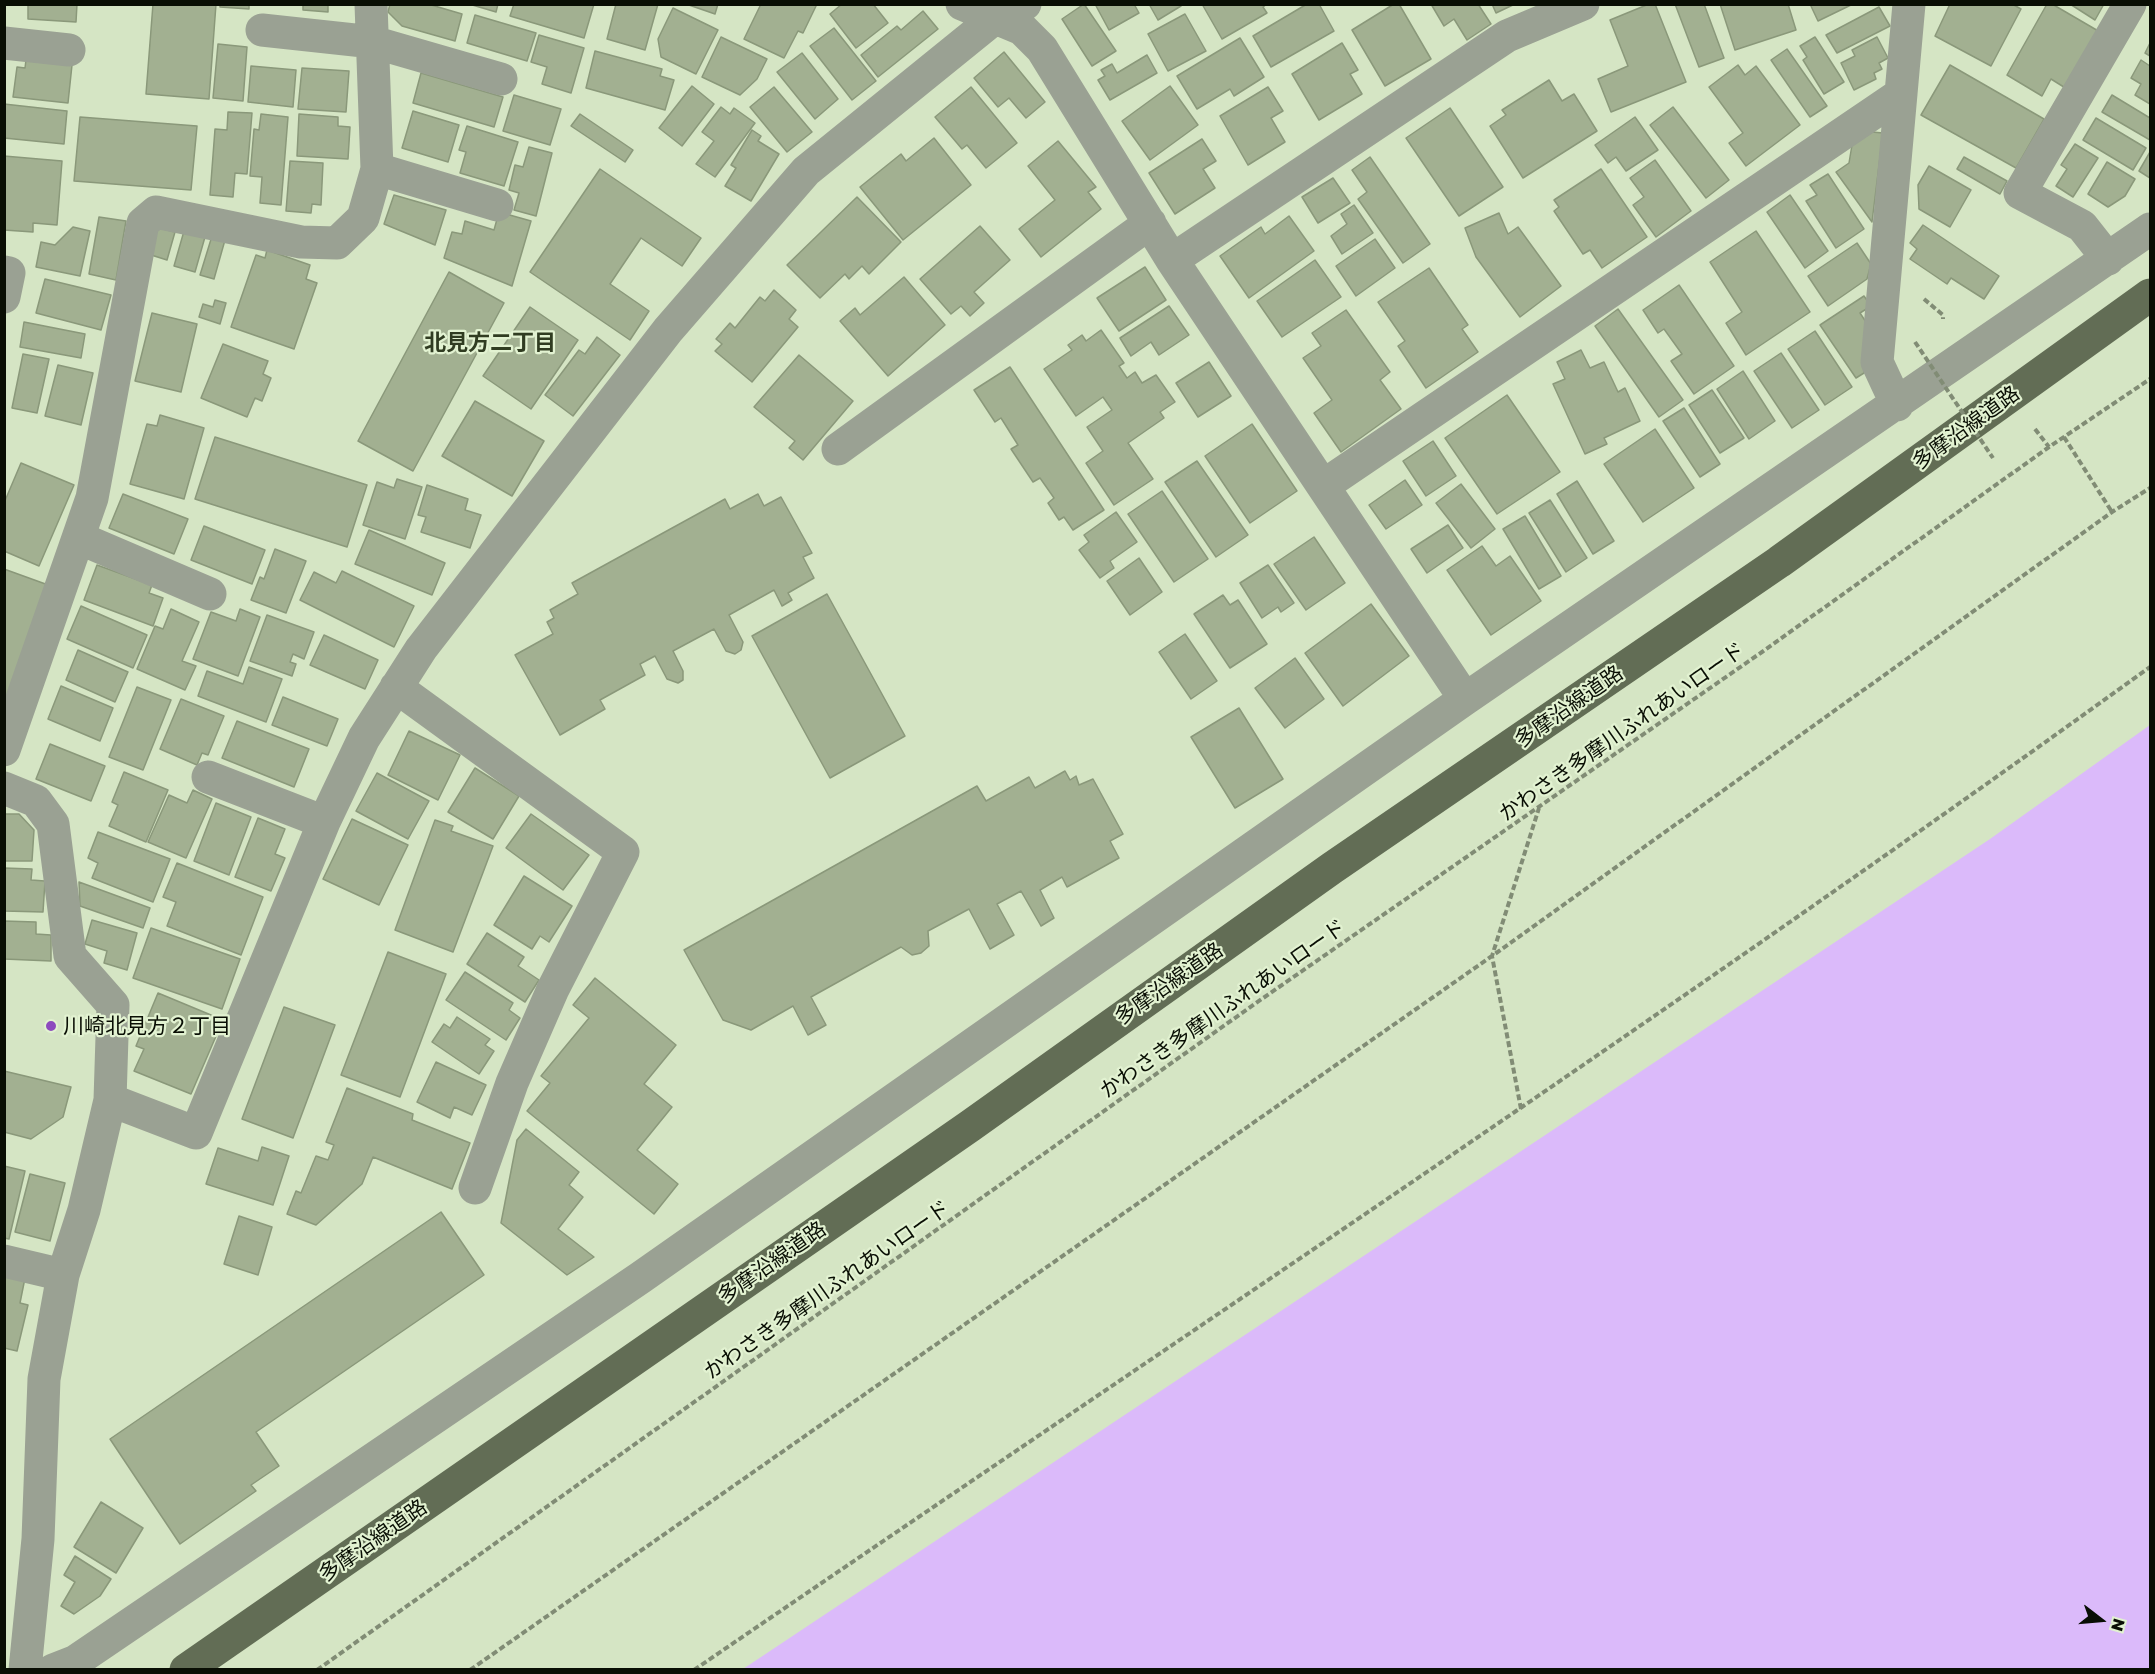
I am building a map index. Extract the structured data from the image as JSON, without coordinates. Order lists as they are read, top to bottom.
{
  "streets": {
    "main road": ["多摩沿線道路"],
    "path": ["かわさき多摩川ふれあいロード"]
  },
  "districts": ["北見方二丁目"],
  "places": ["川崎北見方２丁目"],
  "north": "right"
}
